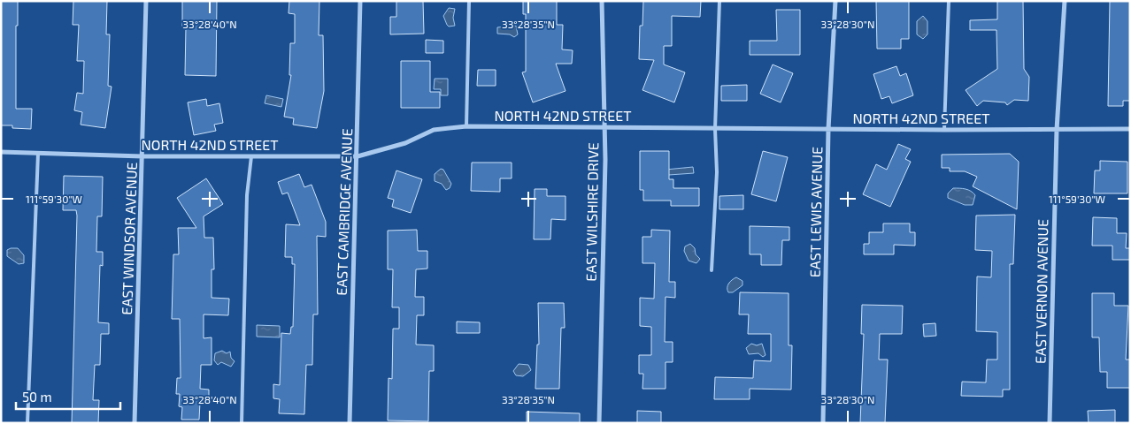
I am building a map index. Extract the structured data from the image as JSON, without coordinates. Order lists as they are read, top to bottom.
{
  "streets": {
    "street": [
      "NORTH 42ND STREET",
      "EAST CAMBRIDGE AVENUE",
      "EAST WILSHIRE DRIVE",
      "EAST LEWIS AVENUE",
      "EAST WINDSOR AVENUE",
      "EAST VERNON AVENUE"
    ]
  },
  "crossings": [
    ["NORTH 42ND STREET", "EAST CAMBRIDGE AVENUE"],
    ["NORTH 42ND STREET", "EAST WILSHIRE DRIVE"],
    ["NORTH 42ND STREET", "EAST LEWIS AVENUE"],
    ["NORTH 42ND STREET", "EAST WINDSOR AVENUE"],
    ["NORTH 42ND STREET", "EAST VERNON AVENUE"]
  ],
  "scale_bar": "50 m",
  "coordinates": [
    "33°28'40\"N",
    "33°28'35\"N",
    "33°28'30\"N",
    "111°59'30\"W"
  ]
}
